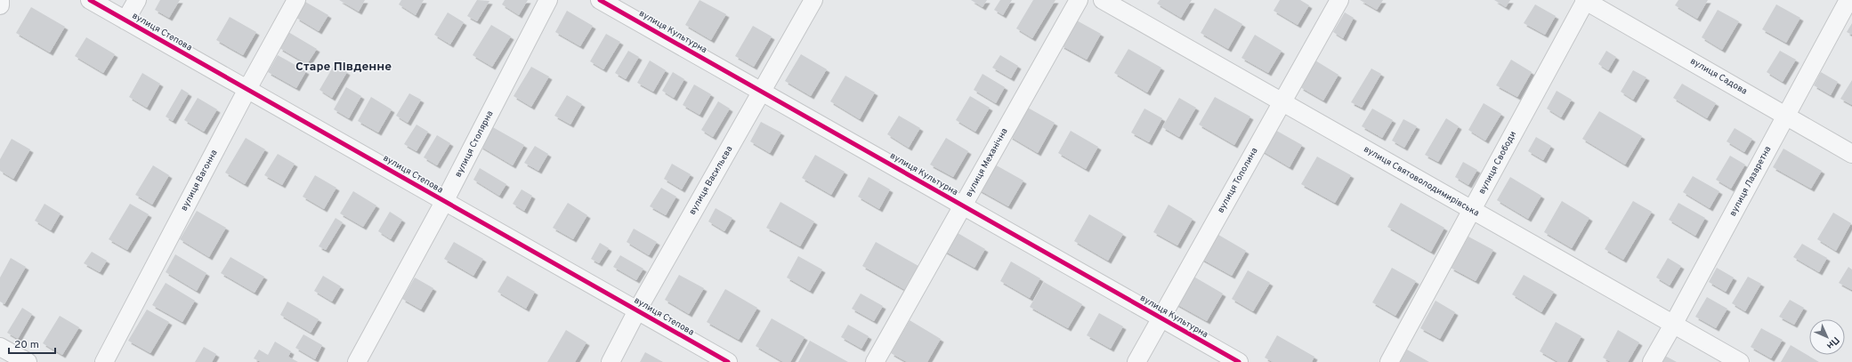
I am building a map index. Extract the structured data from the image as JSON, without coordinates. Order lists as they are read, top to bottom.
{
  "streets": {
    "street": [
      "вулиця Степова",
      "вулиця Культурна",
      "вулиця Садова",
      "вулиця Столярна",
      "вулиця Механічна",
      "вулиця Свободи",
      "вулиця Вагонна",
      "вулиця Васильєва",
      "вулиця Тополина",
      "вулиця Святоволодимирівська",
      "вулиця Лазаретна"
    ]
  },
  "crossings": [
    ["вулиця Степова", "вулиця Столярна"],
    ["вулиця Степова", "вулиця Вагонна"],
    ["вулиця Степова", "вулиця Васильєва"],
    ["вулиця Культурна", "вулиця Механічна"],
    ["вулиця Культурна", "вулиця Васильєва"],
    ["вулиця Культурна", "вулиця Тополина"],
    ["вулиця Садова", "вулиця Свободи"],
    ["вулиця Садова", "вулиця Лазаретна"],
    ["вулиця Свободи", "вулиця Святоволодимирівська"],
    ["вулиця Тополина", "вулиця Святоволодимирівська"],
    ["вулиця Святоволодимирівська", "вулиця Лазаретна"]
  ],
  "districts": ["Старе Південне"],
  "scale_bar": "20 m",
  "north": "bottom right"
}
